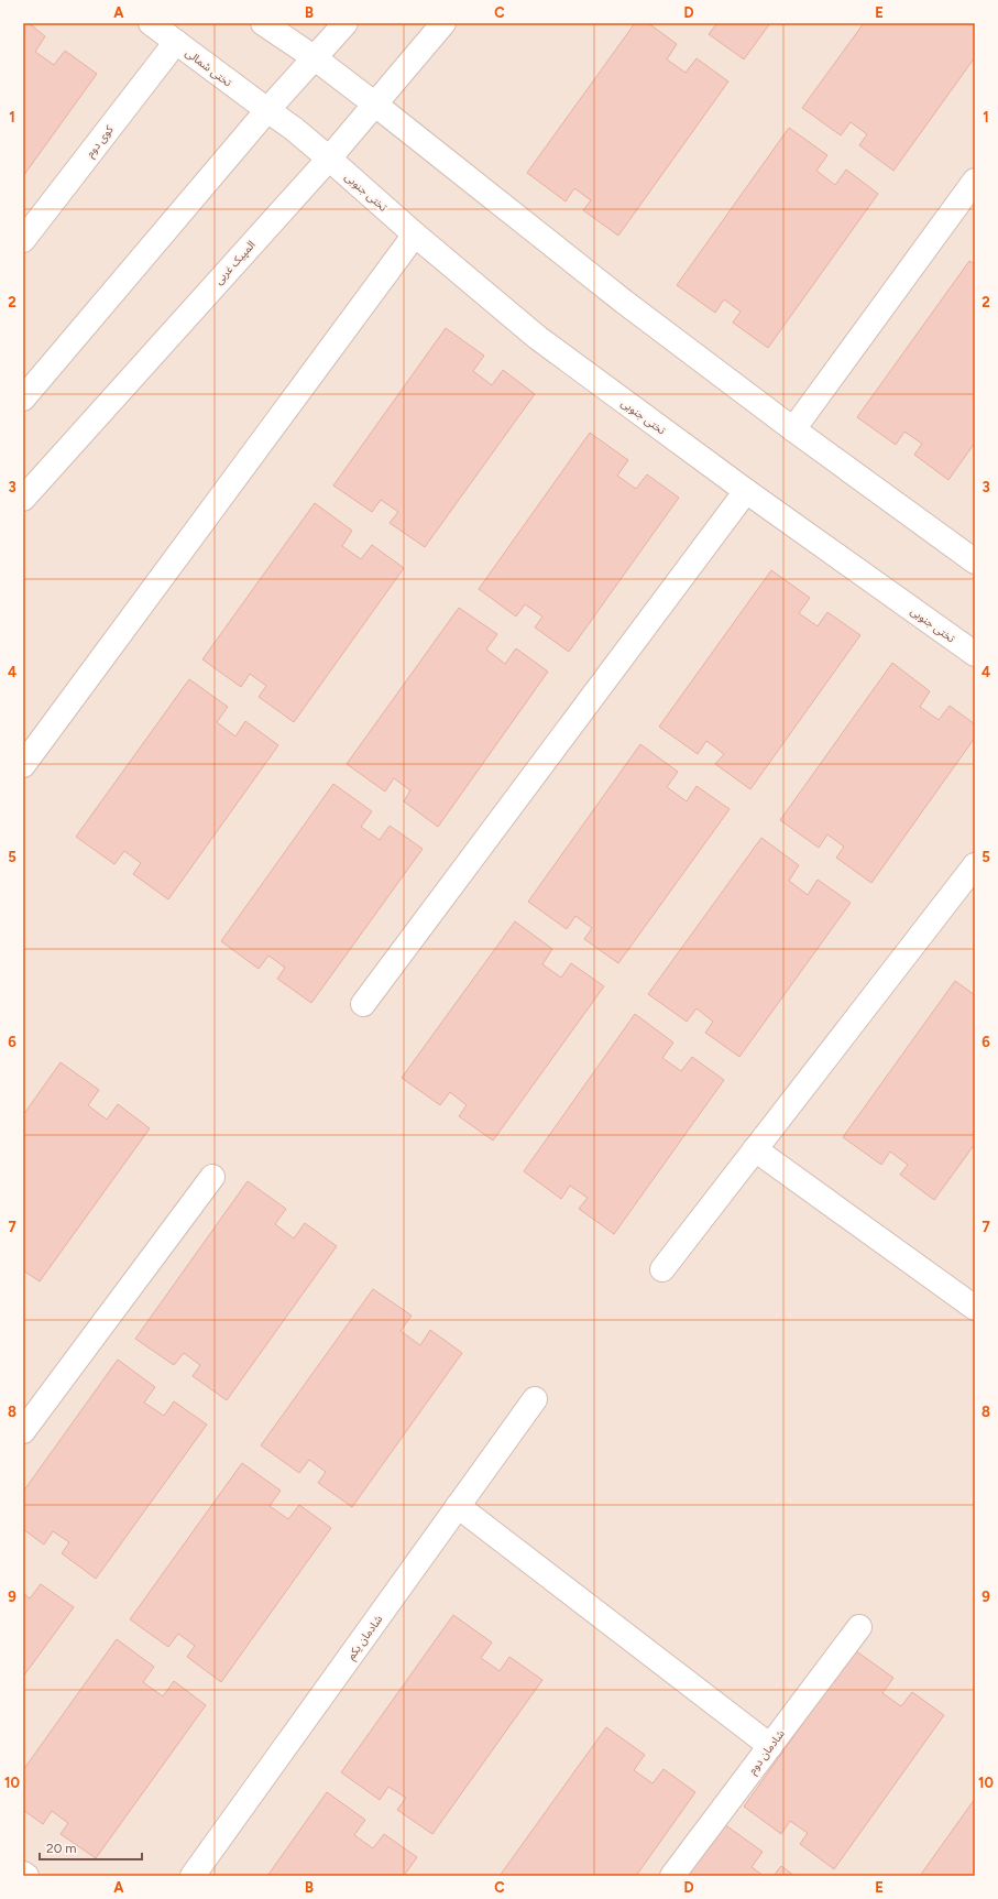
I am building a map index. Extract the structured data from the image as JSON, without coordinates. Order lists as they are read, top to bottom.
{
  "streets": {
    "street": [
      "تختی شمالی",
      "کوی دوم",
      "تختی جنوبی",
      "المپیک غربی",
      "شادمان یکم",
      "شادمان دوم"
    ]
  },
  "crossings": [
    ["تختی شمالی", "کوی دوم"],
    ["تختی شمالی", "تختی جنوبی"],
    ["تختی شمالی", "المپیک غربی"],
    ["تختی جنوبی", "المپیک غربی"]
  ],
  "scale_bar": "20 m",
  "grid": {
    "columns": [
      "A",
      "B",
      "C",
      "D",
      "E"
    ],
    "rows": [
      "1",
      "2",
      "3",
      "4",
      "5",
      "6",
      "7",
      "8",
      "9",
      "10"
    ]
  }
}
